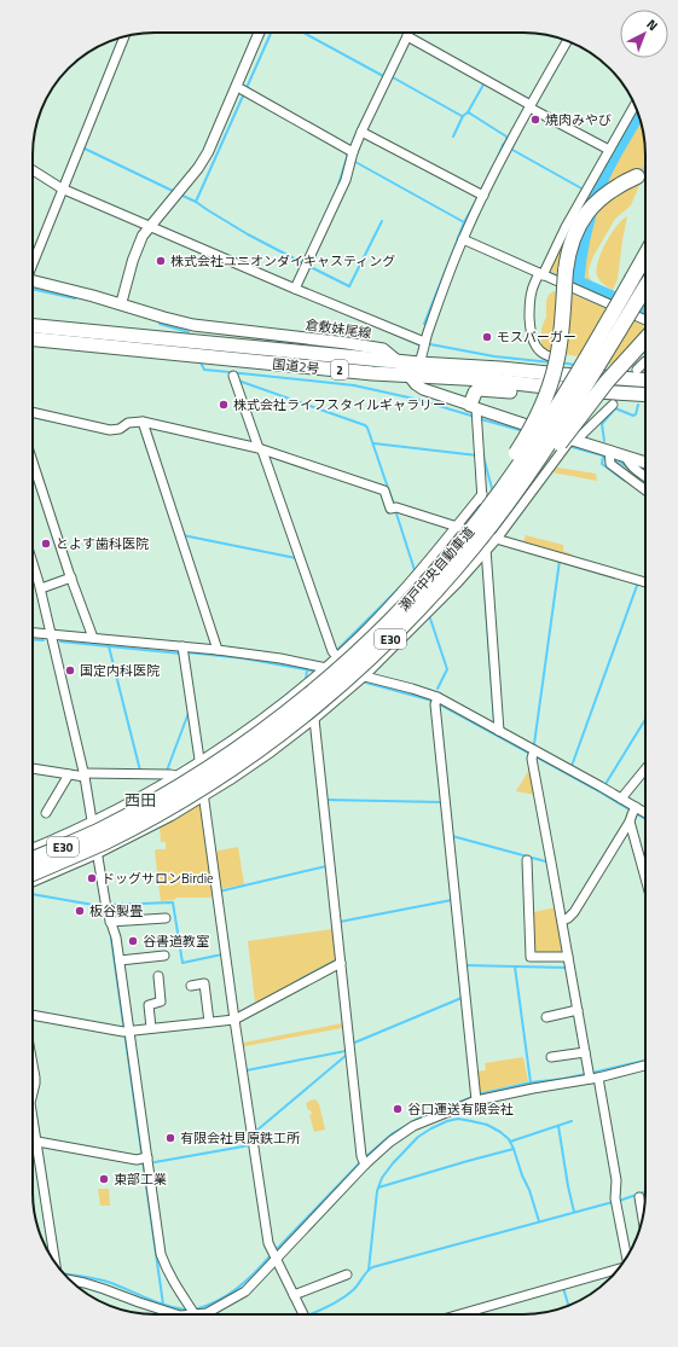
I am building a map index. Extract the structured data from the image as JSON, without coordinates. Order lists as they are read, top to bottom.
{
  "streets": {
    "highway": [
      "国道2号",
      "2",
      "瀬戸中央自動車道",
      "E30"
    ],
    "main road": ["倉敷妹尾線"]
  },
  "crossings": [
    ["倉敷妹尾線", "国道2号"]
  ],
  "districts": ["西田"],
  "places": [
    "焼肉みやび",
    "株式会社ユニオンダイキャスティング",
    "モスバーガー",
    "株式会社ライフスタイルギャラリー",
    "とよす歯科医院",
    "国定内科医院",
    "ドッグサロンBirdie",
    "板谷製畳",
    "谷書道教室",
    "谷口運送有限会社",
    "有限会社貝原鉄工所",
    "東部工業"
  ],
  "north": "top right"
}
